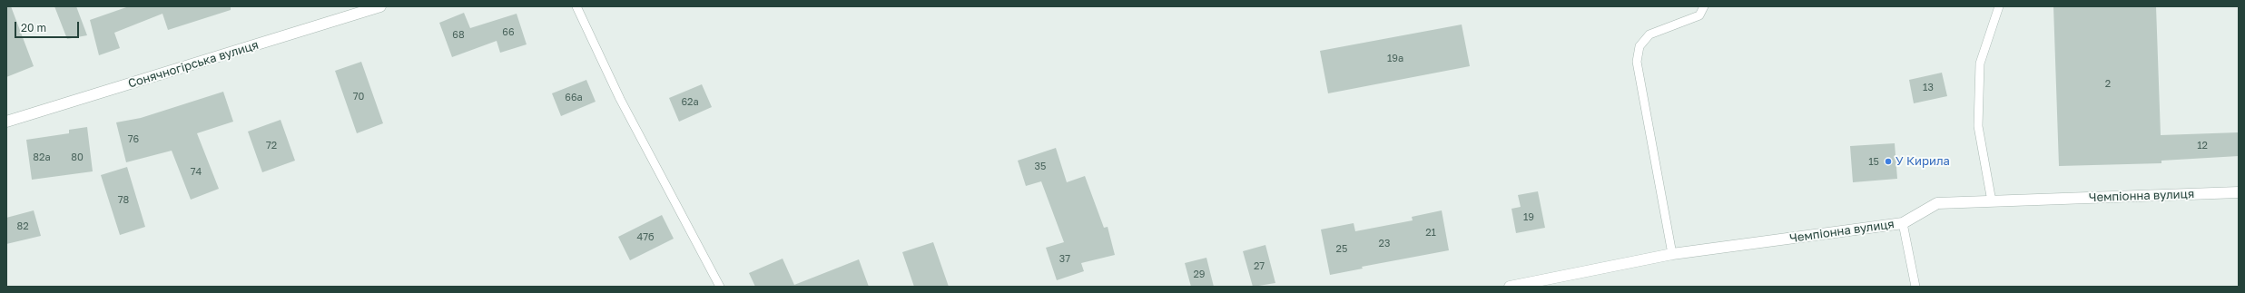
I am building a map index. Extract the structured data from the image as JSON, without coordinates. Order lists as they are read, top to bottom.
{
  "streets": {
    "street": ["Сонячногірська вулиця", "Чемпіонна вулиця"]
  },
  "places": ["У Кирила"],
  "house_numbers": [
    "66",
    "68",
    "19а",
    "2",
    "13",
    "70",
    "66а",
    "62а",
    "76",
    "72",
    "12",
    "82а",
    "80",
    "15",
    "35",
    "74",
    "78",
    "19",
    "82",
    "21",
    "47б",
    "23",
    "25",
    "37",
    "27",
    "29"
  ],
  "scale_bar": "20 m"
}
